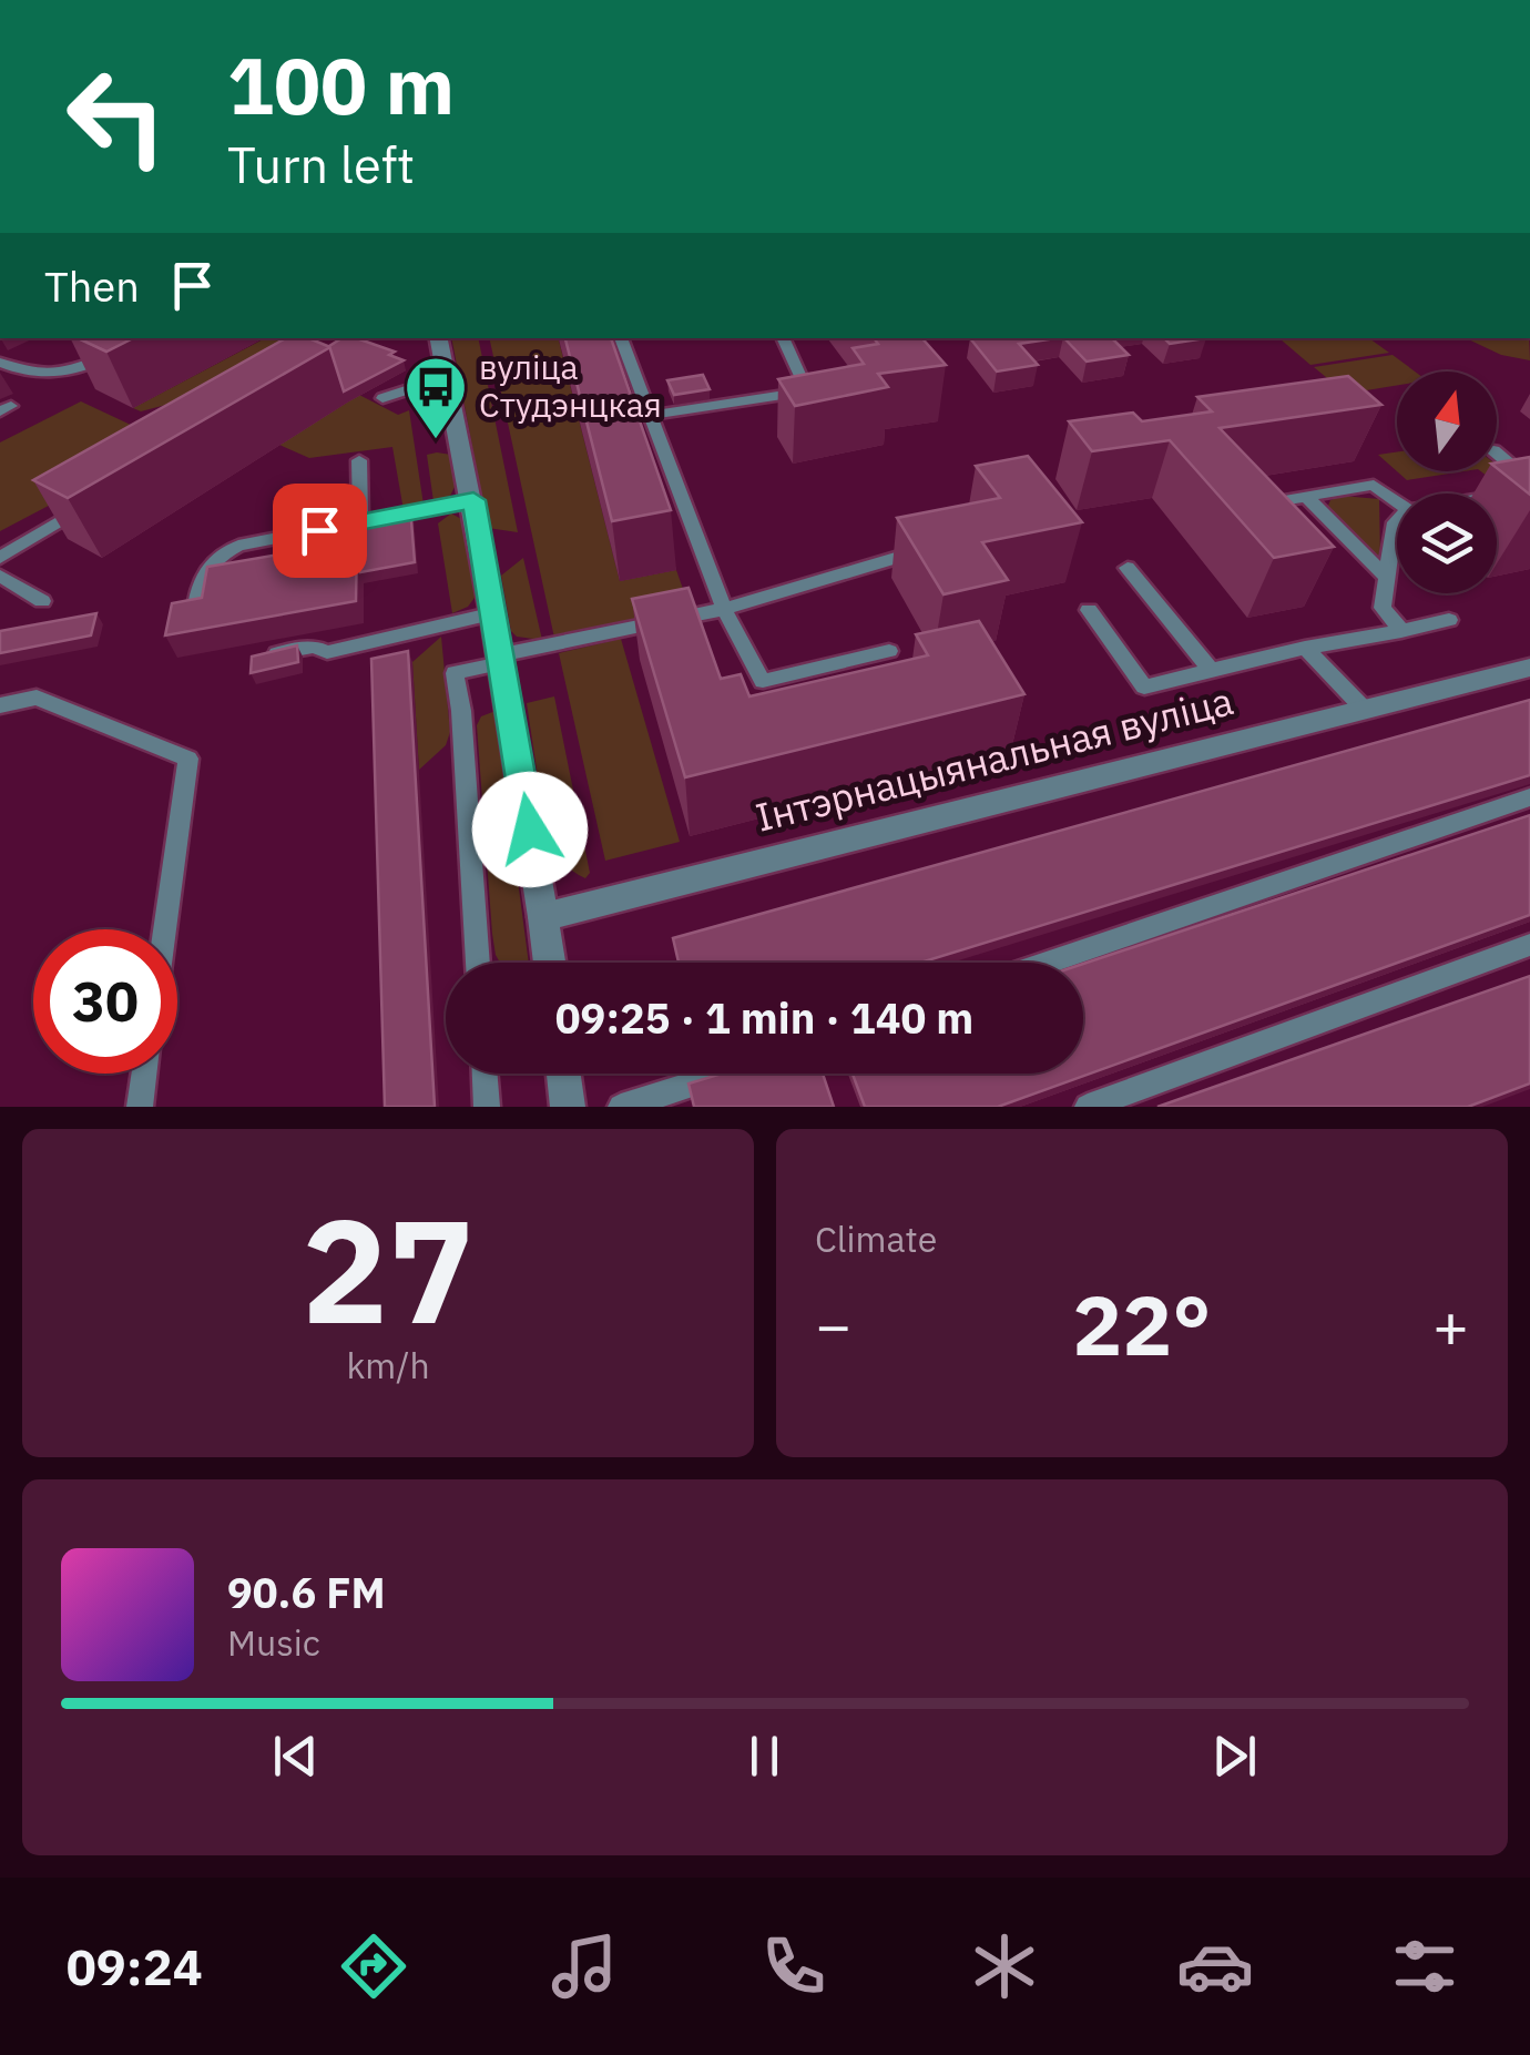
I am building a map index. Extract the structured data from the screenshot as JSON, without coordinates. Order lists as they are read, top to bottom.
{
  "streets": {
    "street": ["Інтэрнацыянальная вуліца"]
  },
  "places": {
    "bus stop": ["вуліца Студэнцкая"]
  },
  "north": "top",
  "page": {
    "turn": ["100 m", "Turn left"],
    "then": "Then",
    "limit": "30",
    "trip": "09:25 · 1 min · 140 m",
    "tile": [
      ["27", "km/h"],
      "Climate"
    ],
    "heat": ["−", "22°", "+"],
    "song": ["90.6 FM", "Music"],
    "tabs": "09:24"
  }
}
